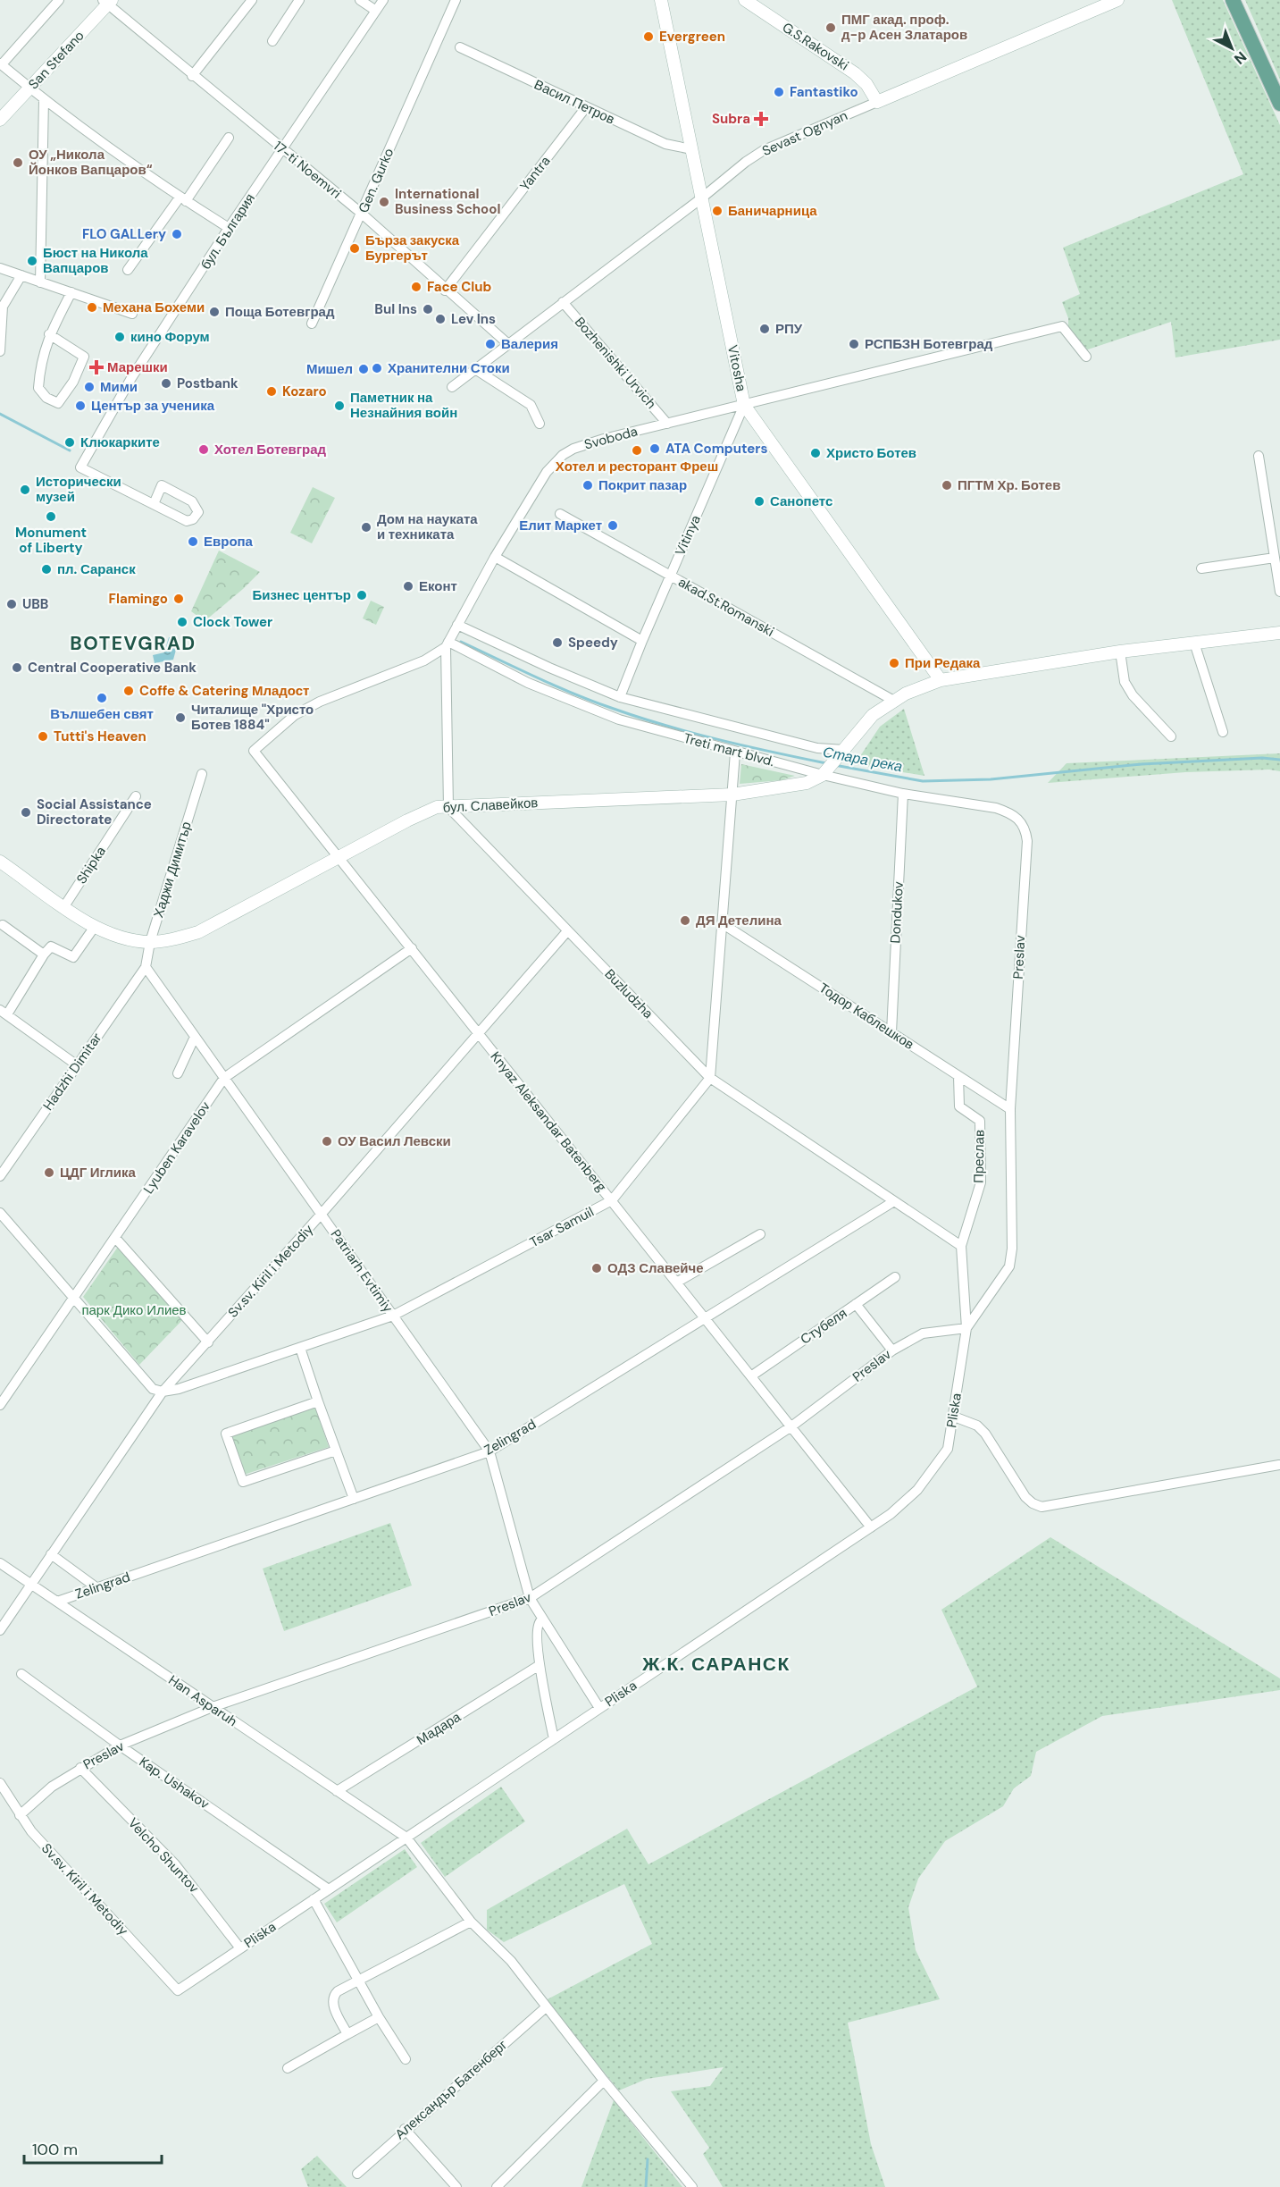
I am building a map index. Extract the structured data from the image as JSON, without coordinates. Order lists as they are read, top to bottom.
{
  "streets": {
    "street": [
      "G.S.Rakovski",
      "San Stefano",
      "Васил Петров",
      "Sevast Ognyan",
      "17-ti Noemvri",
      "Yantra",
      "Gen. Gurko",
      "бул. България",
      "Bozhenishki Urvich",
      "Vitosha",
      "Svoboda",
      "Vitinya",
      "akad.St.Romanski",
      "Treti mart blvd.",
      "бул. Славейков",
      "Shipka",
      "Хаджи Димитър",
      "Dondukov",
      "Preslav",
      "Buzludzha",
      "Тодор Каблешков",
      "Hadzhi Dimitar",
      "Knyaz Aleksandar Batenberg",
      "Lyuben Karavelov",
      "Преслав",
      "Tsar Samuil",
      "Sv.sv. Kiril i Metodiy",
      "Patriarh Evtimiy",
      "Стубеля",
      "Pliska",
      "Zelingrad",
      "Han Asparuh",
      "Мадара",
      "Kap. Ushakov",
      "Velcho Shuntov",
      "Александър Батенберг"
    ]
  },
  "crossings": [
    ["G.S.Rakovski", "Sevast Ognyan"],
    ["San Stefano", "17-ti Noemvri"],
    ["Васил Петров", "Yantra"],
    ["Васил Петров", "Vitosha"],
    ["Sevast Ognyan", "17-ti Noemvri"],
    ["Sevast Ognyan", "Bozhenishki Urvich"],
    ["Sevast Ognyan", "Vitosha"],
    ["17-ti Noemvri", "Yantra"],
    ["17-ti Noemvri", "Gen. Gurko"],
    ["17-ti Noemvri", "бул. България"],
    ["Bozhenishki Urvich", "Svoboda"],
    ["Vitosha", "Svoboda"],
    ["Vitosha", "Vitinya"],
    ["Svoboda", "Vitinya"],
    ["Svoboda", "Treti mart blvd."],
    ["Svoboda", "Knyaz Aleksandar Batenberg"],
    ["Vitinya", "akad.St.Romanski"],
    ["Vitinya", "Treti mart blvd."],
    ["Treti mart blvd.", "бул. Славейков"],
    ["Treti mart blvd.", "Dondukov"],
    ["Treti mart blvd.", "Preslav"],
    ["Treti mart blvd.", "Knyaz Aleksandar Batenberg"],
    ["бул. Славейков", "Хаджи Димитър"],
    ["бул. Славейков", "Buzludzha"],
    ["бул. Славейков", "Knyaz Aleksandar Batenberg"],
    ["Хаджи Димитър", "Hadzhi Dimitar"],
    ["Хаджи Димитър", "Patriarh Evtimiy"],
    ["Dondukov", "Тодор Каблешков"],
    ["Preslav", "Тодор Каблешков"],
    ["Preslav", "Knyaz Aleksandar Batenberg"],
    ["Preslav", "Sv.sv. Kiril i Metodiy"],
    ["Preslav", "Patriarh Evtimiy"],
    ["Preslav", "Pliska"],
    ["Preslav", "Han Asparuh"],
    ["Preslav", "Kap. Ushakov"],
    ["Preslav", "Velcho Shuntov"],
    ["Buzludzha", "Преслав"],
    ["Buzludzha", "Tsar Samuil"],
    ["Buzludzha", "Sv.sv. Kiril i Metodiy"],
    ["Buzludzha", "Pliska"],
    ["Buzludzha", "Zelingrad"],
    ["Тодор Каблешков", "Преслав"],
    ["Hadzhi Dimitar", "Patriarh Evtimiy"],
    ["Knyaz Aleksandar Batenberg", "Lyuben Karavelov"],
    ["Knyaz Aleksandar Batenberg", "Tsar Samuil"],
    ["Knyaz Aleksandar Batenberg", "Sv.sv. Kiril i Metodiy"],
    ["Knyaz Aleksandar Batenberg", "Стубеля"],
    ["Knyaz Aleksandar Batenberg", "Pliska"],
    ["Knyaz Aleksandar Batenberg", "Zelingrad"],
    ["Lyuben Karavelov", "Patriarh Evtimiy"],
    ["Преслав", "Pliska"],
    ["Tsar Samuil", "Sv.sv. Kiril i Metodiy"],
    ["Tsar Samuil", "Patriarh Evtimiy"],
    ["Sv.sv. Kiril i Metodiy", "Patriarh Evtimiy"],
    ["Sv.sv. Kiril i Metodiy", "Pliska"],
    ["Sv.sv. Kiril i Metodiy", "Han Asparuh"],
    ["Patriarh Evtimiy", "Pliska"],
    ["Patriarh Evtimiy", "Zelingrad"],
    ["Pliska", "Han Asparuh"],
    ["Pliska", "Kap. Ushakov"],
    ["Pliska", "Velcho Shuntov"],
    ["Zelingrad", "Han Asparuh"],
    ["Han Asparuh", "Мадара"],
    ["Han Asparuh", "Александър Батенберг"]
  ],
  "districts": ["BOTEVGRAD", "Ж.К. САРАНСК"],
  "water": ["Стара река"],
  "parks": ["парк Дико Илиев"],
  "places": {
    "other": [
      "ПМГ акад. проф. д-р Асен Златаров",
      "Evergreen",
      "Fantastiko",
      "ОУ „Никола Йонков Вапцаров“",
      "International Business School",
      "Баничарница",
      "FLO GALLery",
      "Бърза закуска Бургерът",
      "Бюст на Никола Вапцаров",
      "Face Club",
      "Механа Бохеми",
      "Bul Ins",
      "Поща Ботевград",
      "Lev Ins",
      "РПУ",
      "кино Форум",
      "Валерия",
      "РСПБЗН Ботевград",
      "Хранителни Стоки",
      "Мишел",
      "Postbank",
      "Мими",
      "Kozaro",
      "Център за ученика",
      "Паметник на Незнайния войн",
      "Клюкарките",
      "ATA Computers",
      "Хотел Ботевград",
      "Хотел и ресторант Фреш",
      "Христо Ботев",
      "Покрит пазар",
      "ПГТМ Хр. Ботев",
      "Исторически музей",
      "Санопетс",
      "Monument of Liberty",
      "Елит Маркет",
      "Дом на науката и техниката",
      "Европа",
      "пл. Саранск",
      "Еконт",
      "Бизнес център",
      "Flamingo",
      "UBB",
      "Clock Tower",
      "Speedy",
      "При Редака",
      "Central Cooperative Bank",
      "Coffe & Catering Младост",
      "Вълшебен свят",
      "Читалище \"Христо Ботев 1884\"",
      "Tutti's Heaven",
      "Social Assistance Directorate",
      "ДЯ Детелина",
      "ОУ Васил Левски",
      "ЦДГ Иглика",
      "ОДЗ Славейче"
    ],
    "health": ["Subra", "Марешки"]
  },
  "scale_bar": "100 m",
  "north": "bottom right"
}
